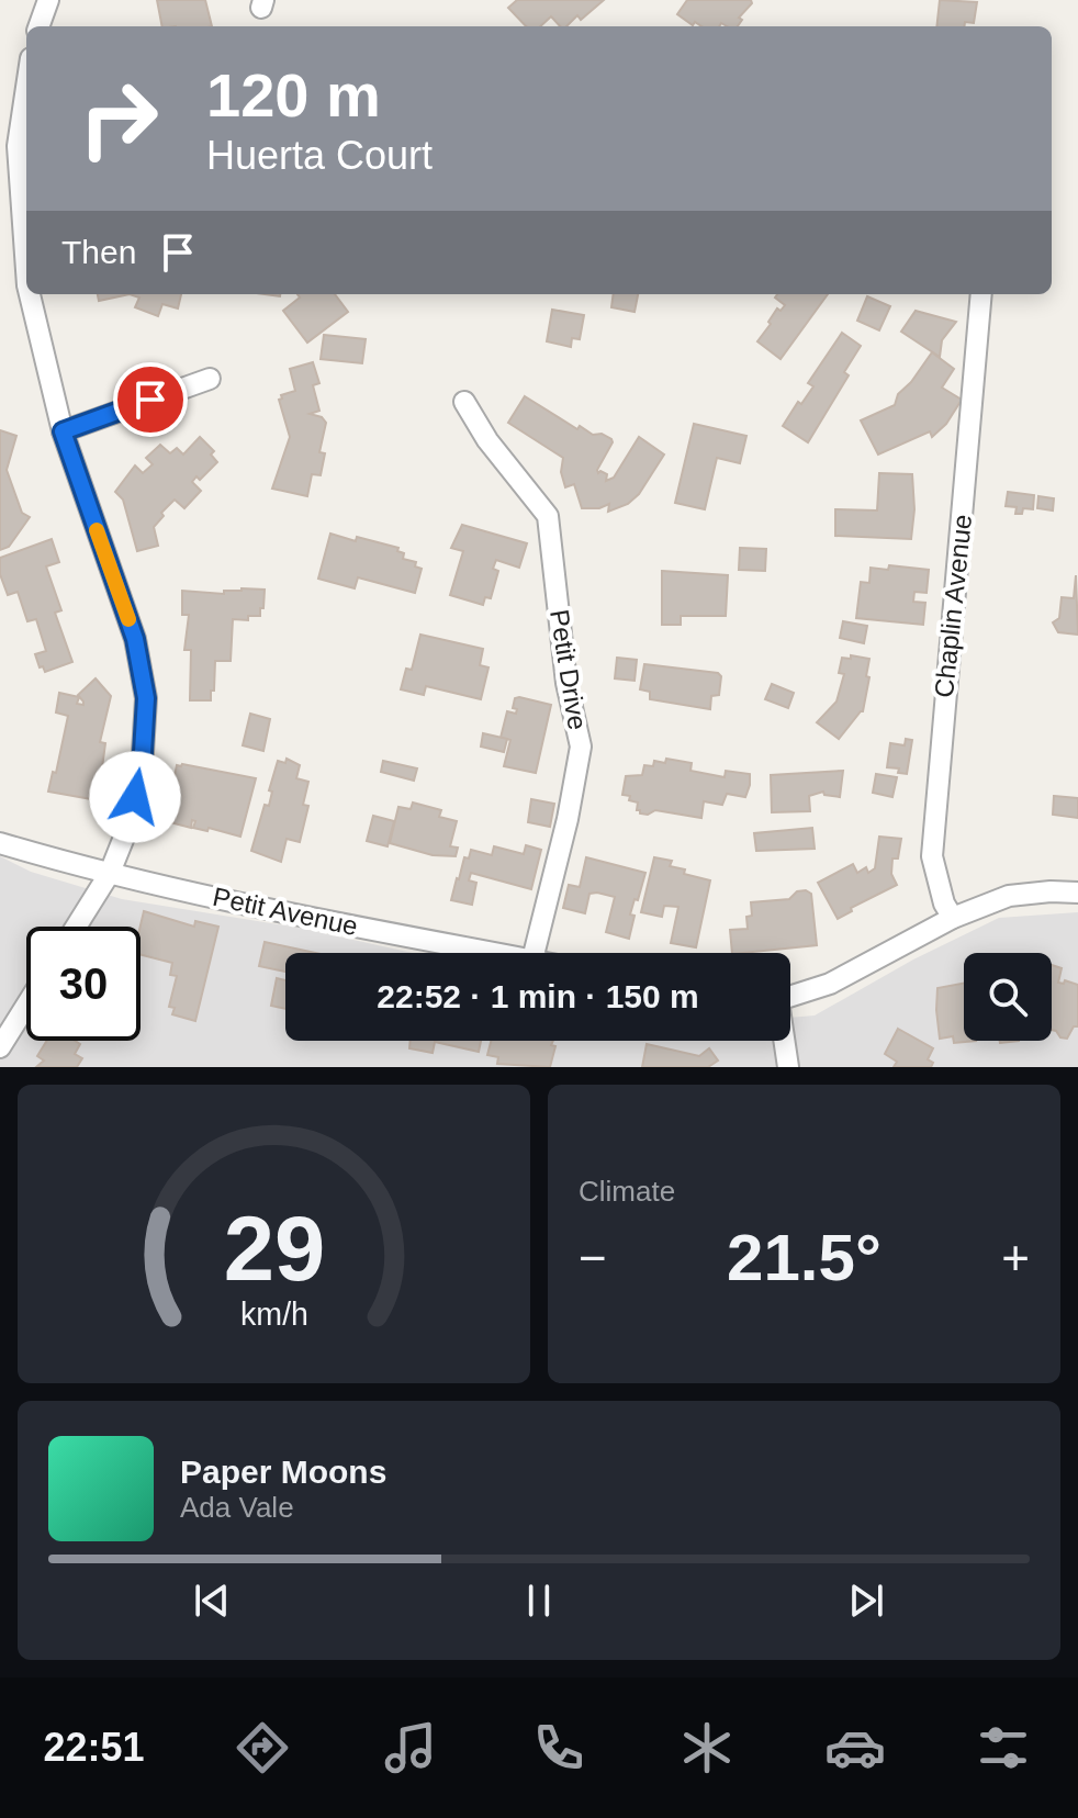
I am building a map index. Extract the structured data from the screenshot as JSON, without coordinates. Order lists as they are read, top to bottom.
{
  "streets": {
    "street": ["Chaplin Avenue", "Petit Drive", "Petit Avenue"]
  },
  "page": {
    "turn": ["120 m", "Huerta Court"],
    "then": "Then",
    "limit": "30",
    "trip": "22:52 · 1 min · 150 m",
    "tile": "Climate",
    "heat": ["−", "21.5°", "+"],
    "song": ["Paper Moons", "Ada Vale"],
    "tabs": "22:51",
    "gauge": ["29", "km/h"]
  }
}
